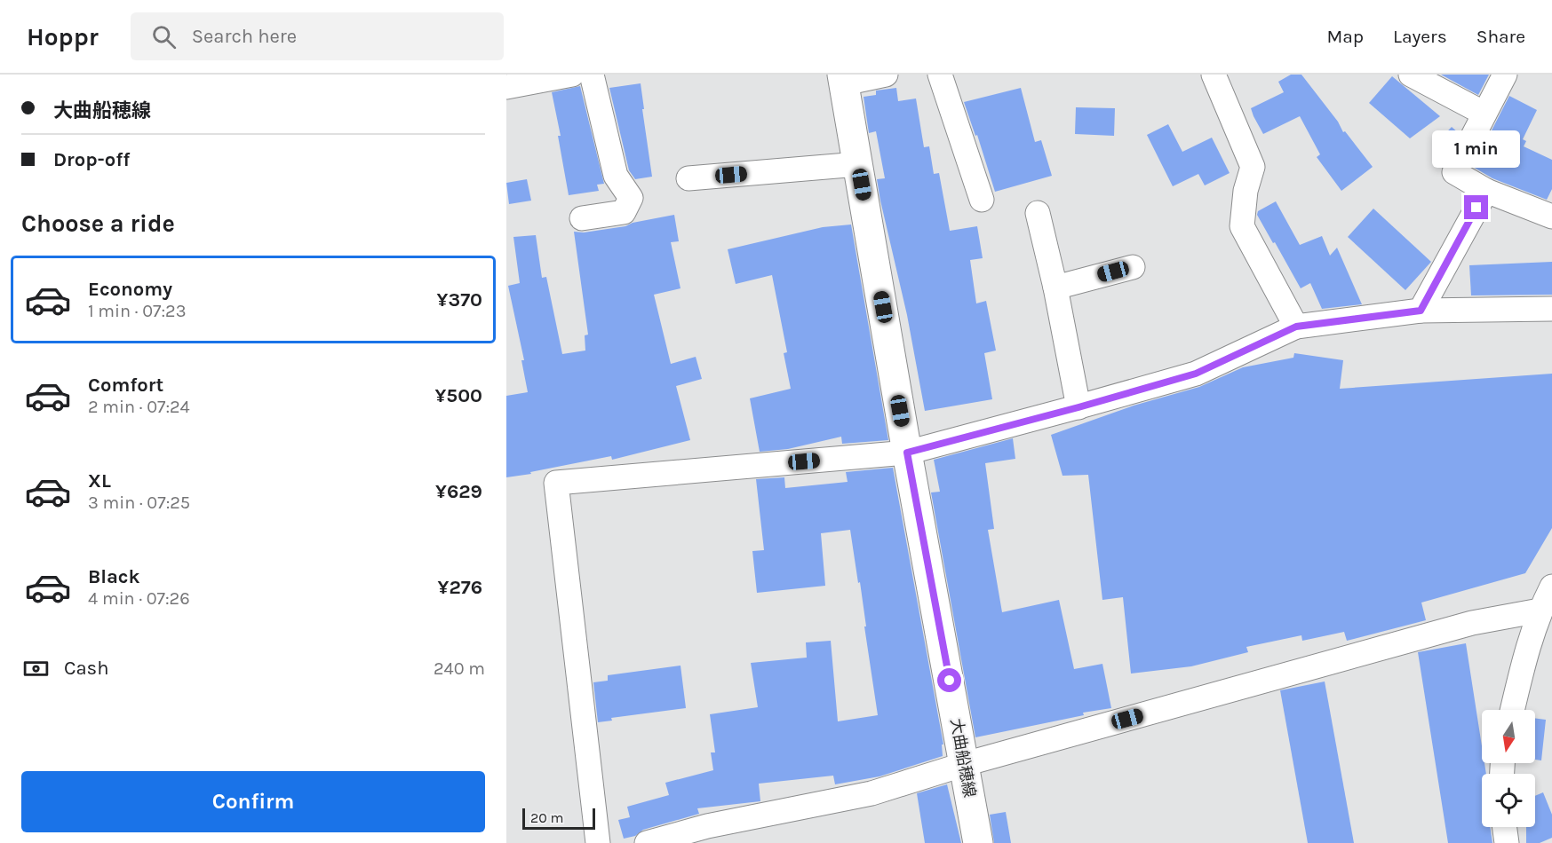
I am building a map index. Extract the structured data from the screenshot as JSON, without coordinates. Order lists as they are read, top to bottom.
{
  "streets": {
    "main road": ["大曲船穂線"]
  },
  "scale_bar": "20 m",
  "north": "bottom",
  "page": {
    "header": "Hoppr",
    "search": "Search here",
    "nav": ["Map", "Layers", "Share"],
    "banner": ["大曲船穂線", "Drop-off"],
    "bubble": "1 min",
    "heading": "Choose a ride",
    "list": [
      {
        "name": "Economy",
        "note": "1 min · 07:23",
        "value": "¥370"
      },
      {
        "name": "Comfort",
        "note": "2 min · 07:24",
        "value": "¥500"
      },
      {
        "name": "XL",
        "note": "3 min · 07:25",
        "value": "¥629"
      },
      {
        "name": "Black",
        "note": "4 min · 07:26",
        "value": "¥276"
      }
    ],
    "pay": ["Cash", "240 m"],
    "buttons": "Confirm",
    "scale": "20 m"
  }
}
